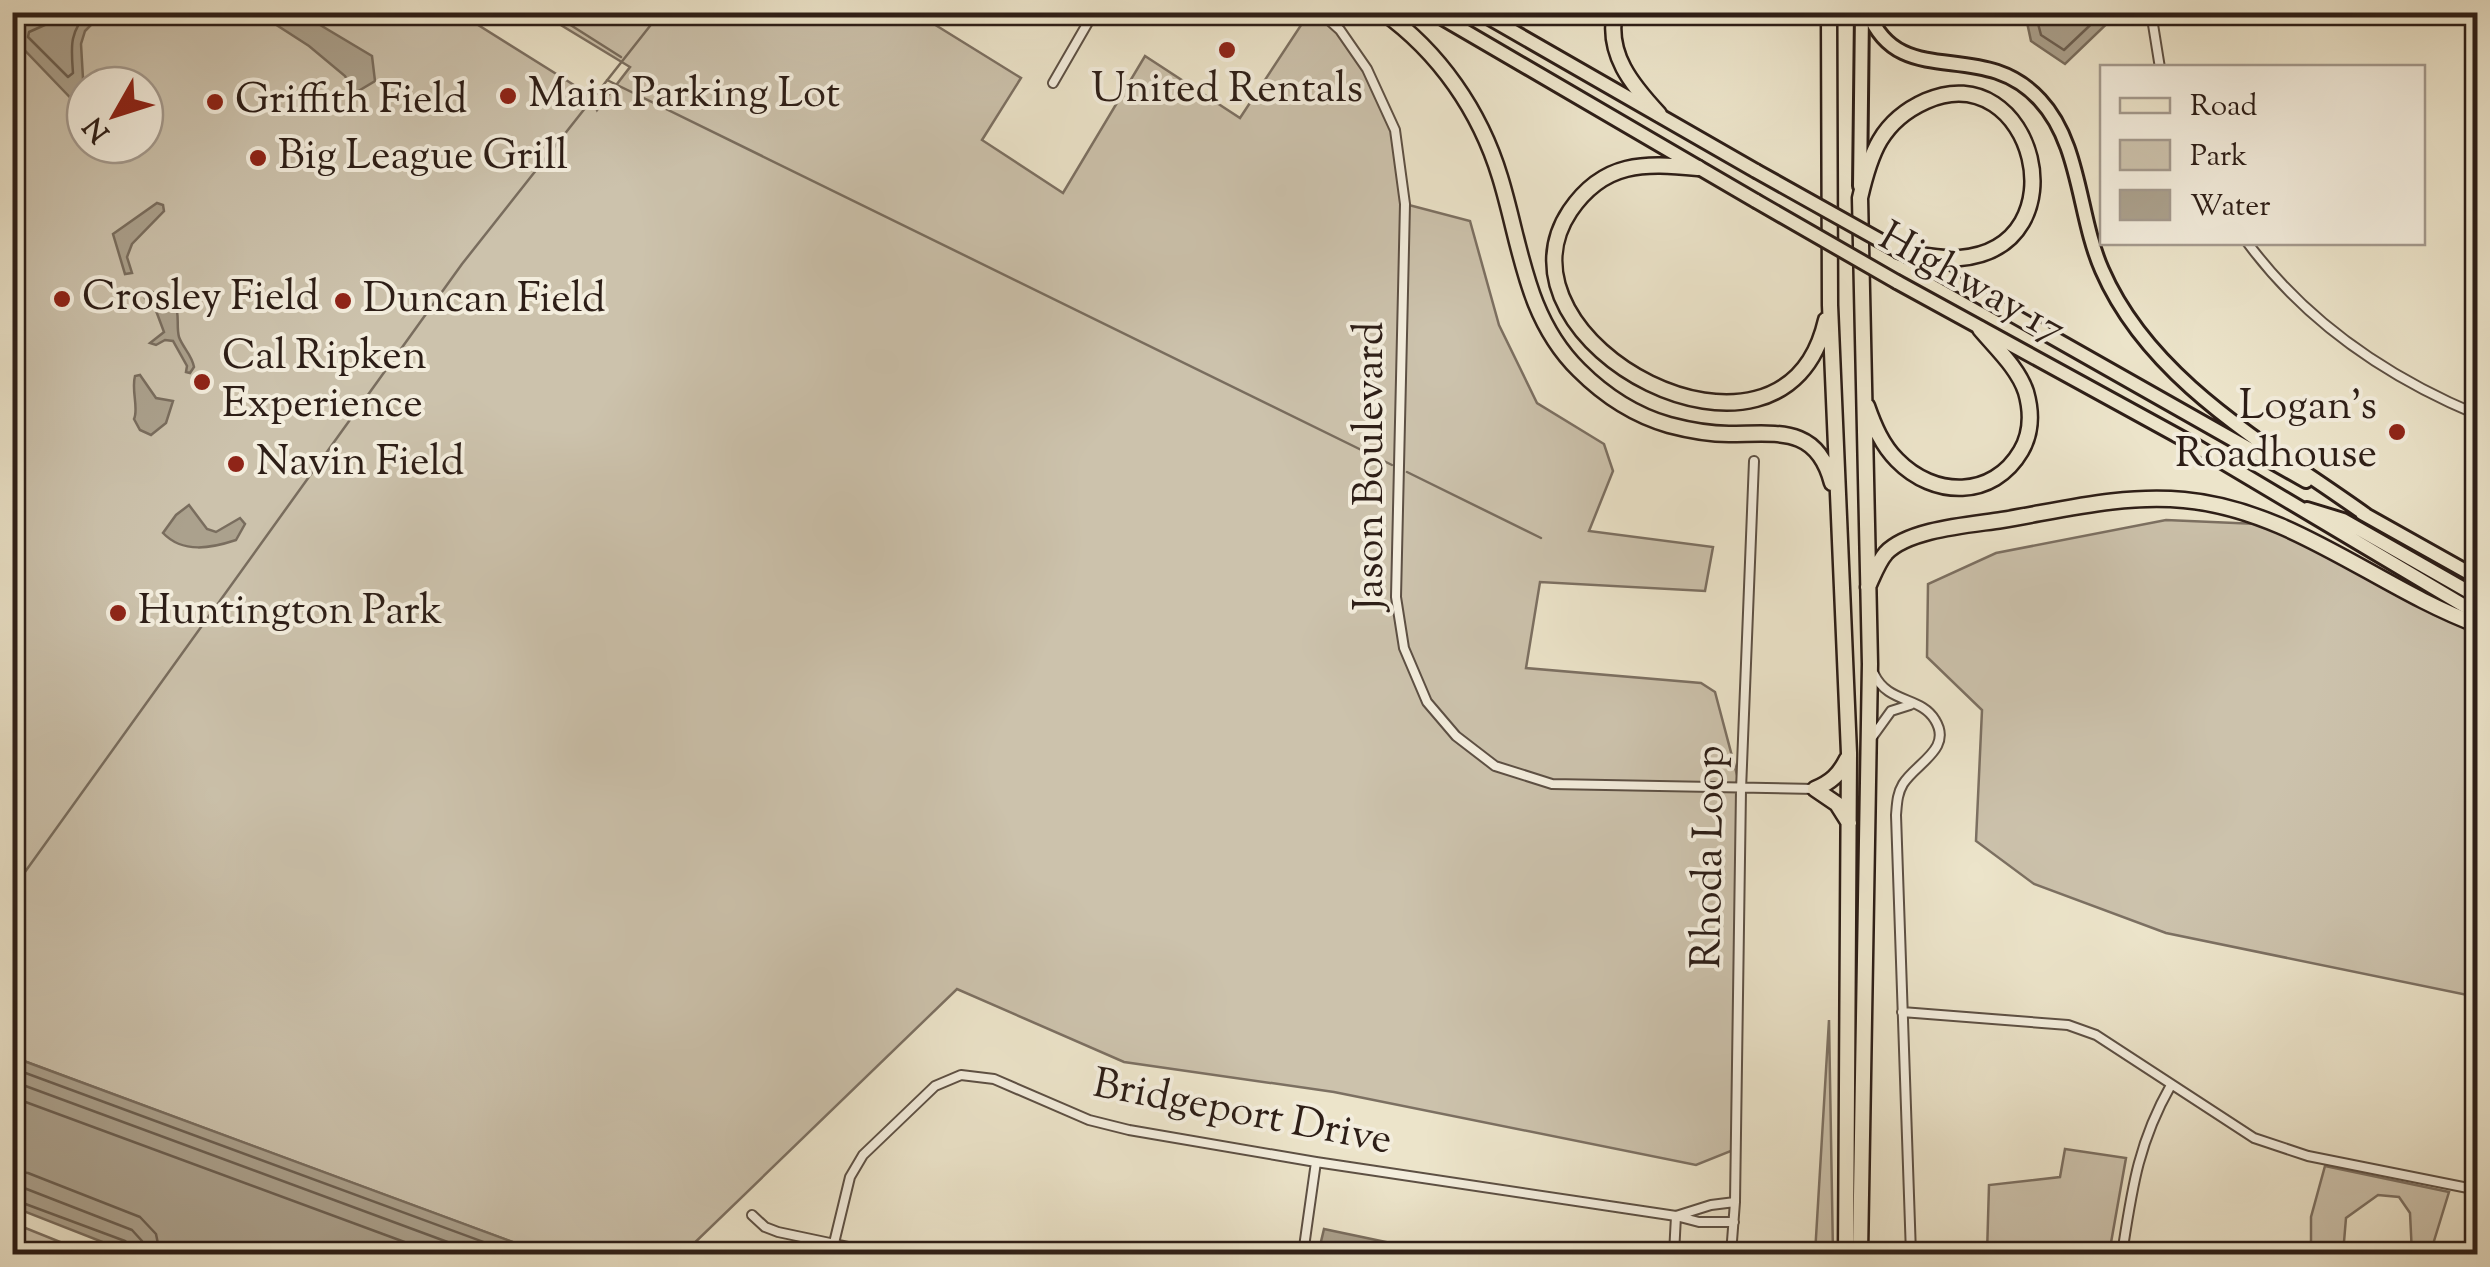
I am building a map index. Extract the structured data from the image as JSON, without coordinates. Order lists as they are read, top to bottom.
{
  "streets": {
    "main road": ["Highway 17"],
    "street": ["Jason Boulevard", "Rhoda Loop", "Bridgeport Drive"]
  },
  "crossings": [
    ["Jason Boulevard", "Rhoda Loop"],
    ["Rhoda Loop", "Bridgeport Drive"]
  ],
  "places": [
    "United Rentals",
    "Main Parking Lot",
    "Griffith Field",
    "Big League Grill",
    "Crosley Field",
    "Duncan Field",
    "Cal Ripken Experience",
    "Logan's Roadhouse",
    "Navin Field",
    "Huntington Park"
  ],
  "legend": ["Road", "Park", "Water"],
  "north": "bottom left"
}
